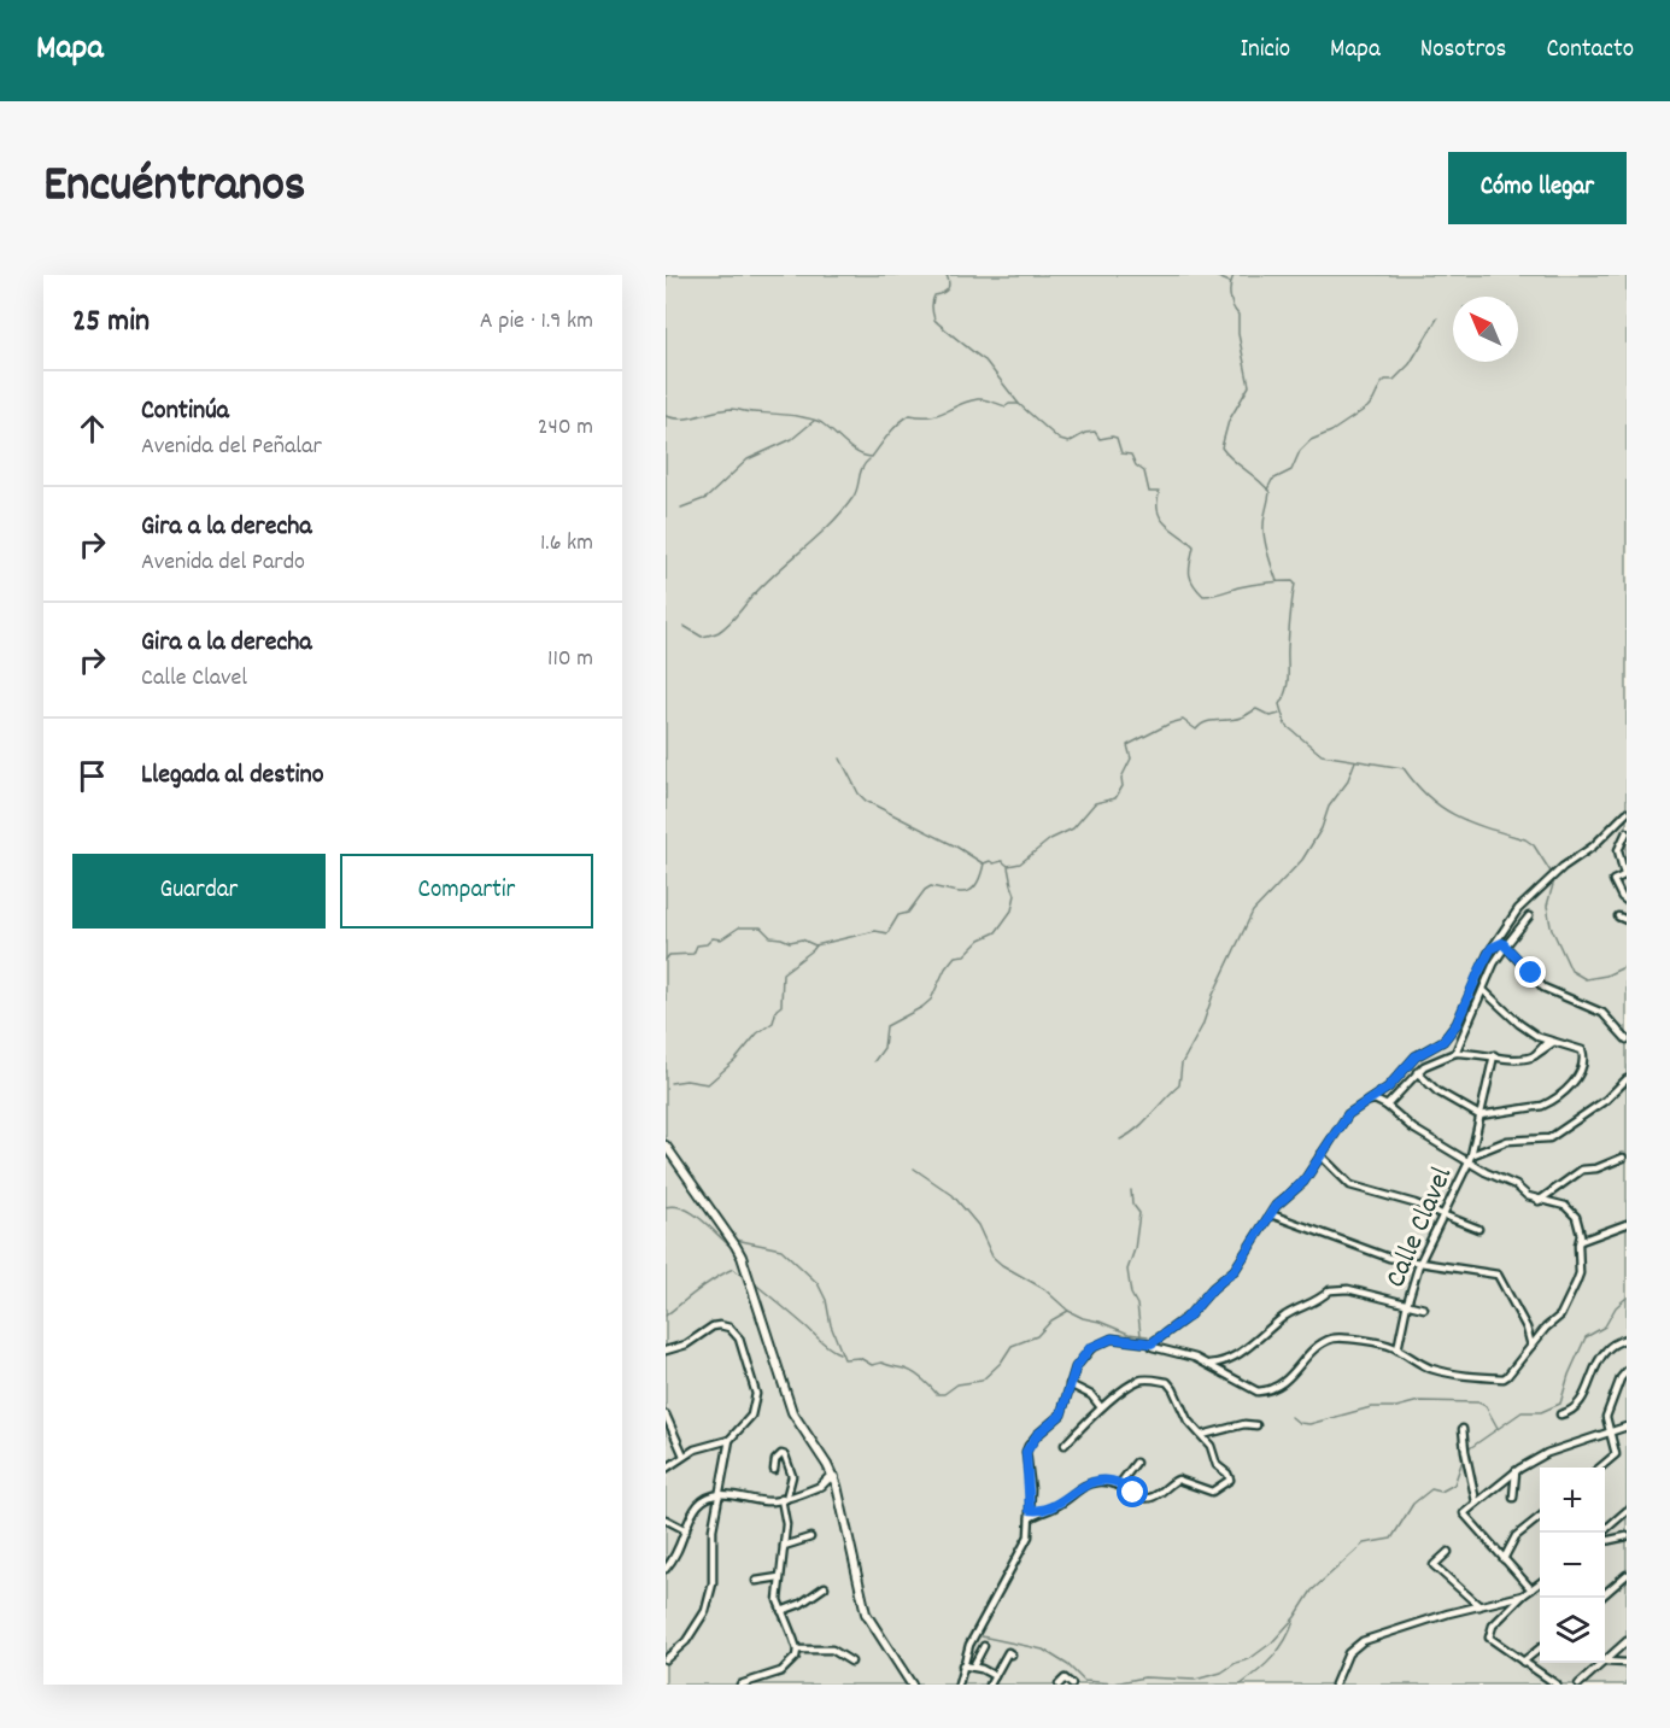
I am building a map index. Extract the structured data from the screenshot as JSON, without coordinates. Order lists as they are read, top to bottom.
{
  "streets": {
    "street": ["Calle Clavel"]
  },
  "north": "top left",
  "page": {
    "header": "Mapa",
    "nav": [
      "Inicio",
      "Mapa",
      "Nosotros",
      "Contacto"
    ],
    "title": "Encuéntranos",
    "buttons": [
      "Cómo llegar",
      ["Guardar", "Compartir"]
    ],
    "heading": ["25 min", "A pie · 1.9 km"],
    "list": [
      ["Continúa", "Avenida del Peñalar", "240 m"],
      ["Gira a la derecha", "Avenida del Pardo", "1.6 km"],
      ["Gira a la derecha", "Calle Clavel", "110 m"],
      "Llegada al destino"
    ],
    "map_buttons": ["+", "−"]
  }
}
